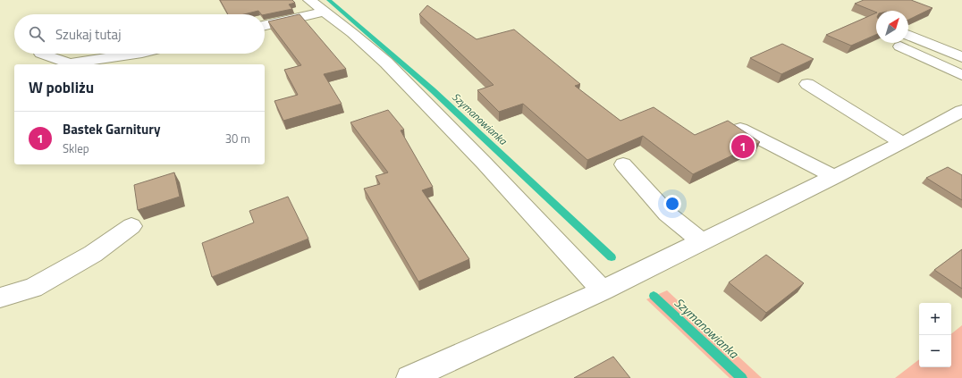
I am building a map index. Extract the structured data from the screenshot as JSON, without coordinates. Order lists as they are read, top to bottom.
{
  "water": ["Szymanowianka"],
  "north": "top right",
  "page": {
    "search": "Szukaj tutaj",
    "heading": "W pobliżu",
    "list": [
      {
        "mark": "1",
        "name": "Bastek Garnitury",
        "note": "Sklep",
        "value": "30 m"
      }
    ],
    "pins": "1",
    "map_buttons": ["+", "−"]
  }
}
